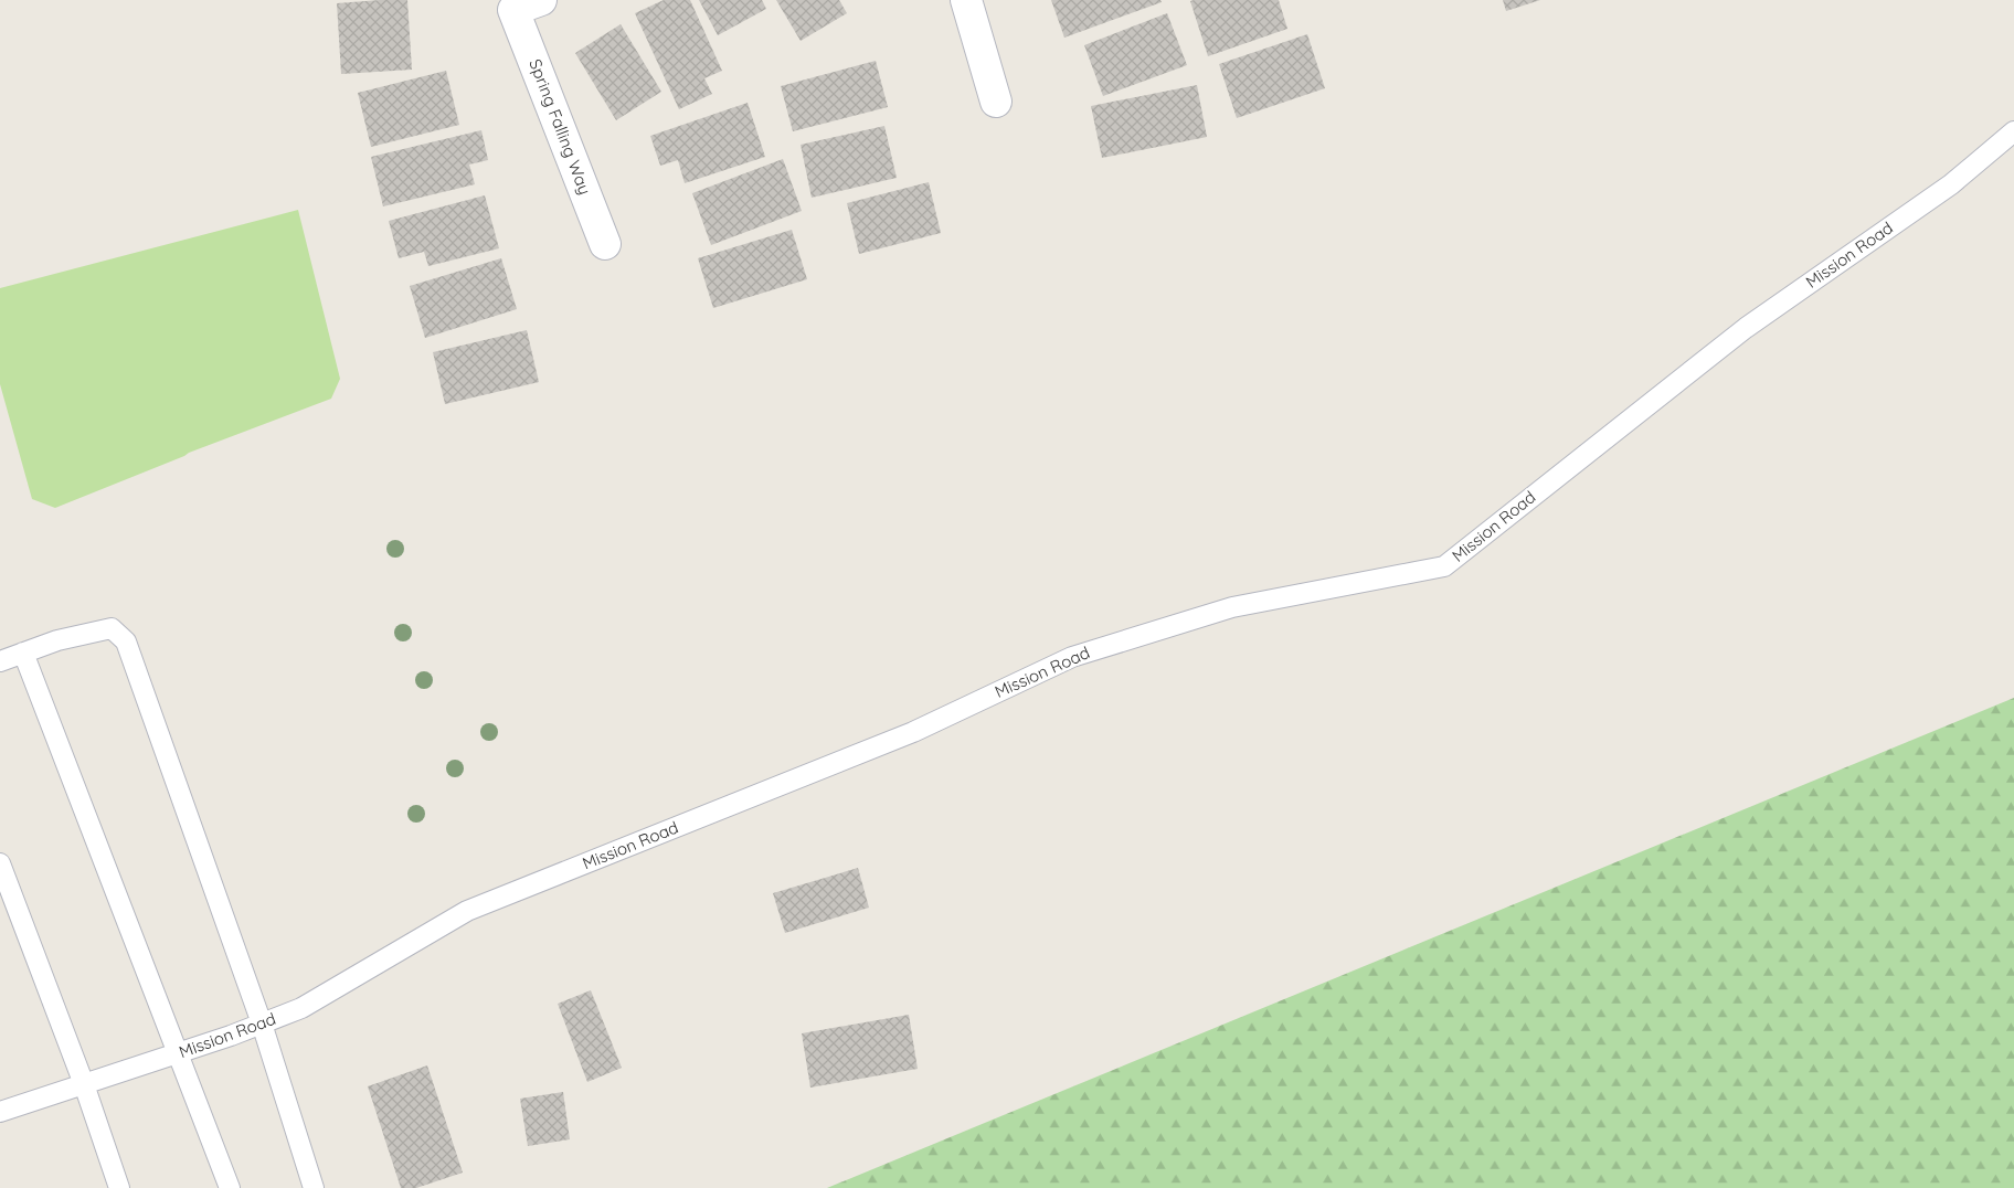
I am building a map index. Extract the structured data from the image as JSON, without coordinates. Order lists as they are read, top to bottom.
{
  "streets": {
    "street": ["Spring Falling Way"],
    "lane": ["Mission Road"]
  }
}
